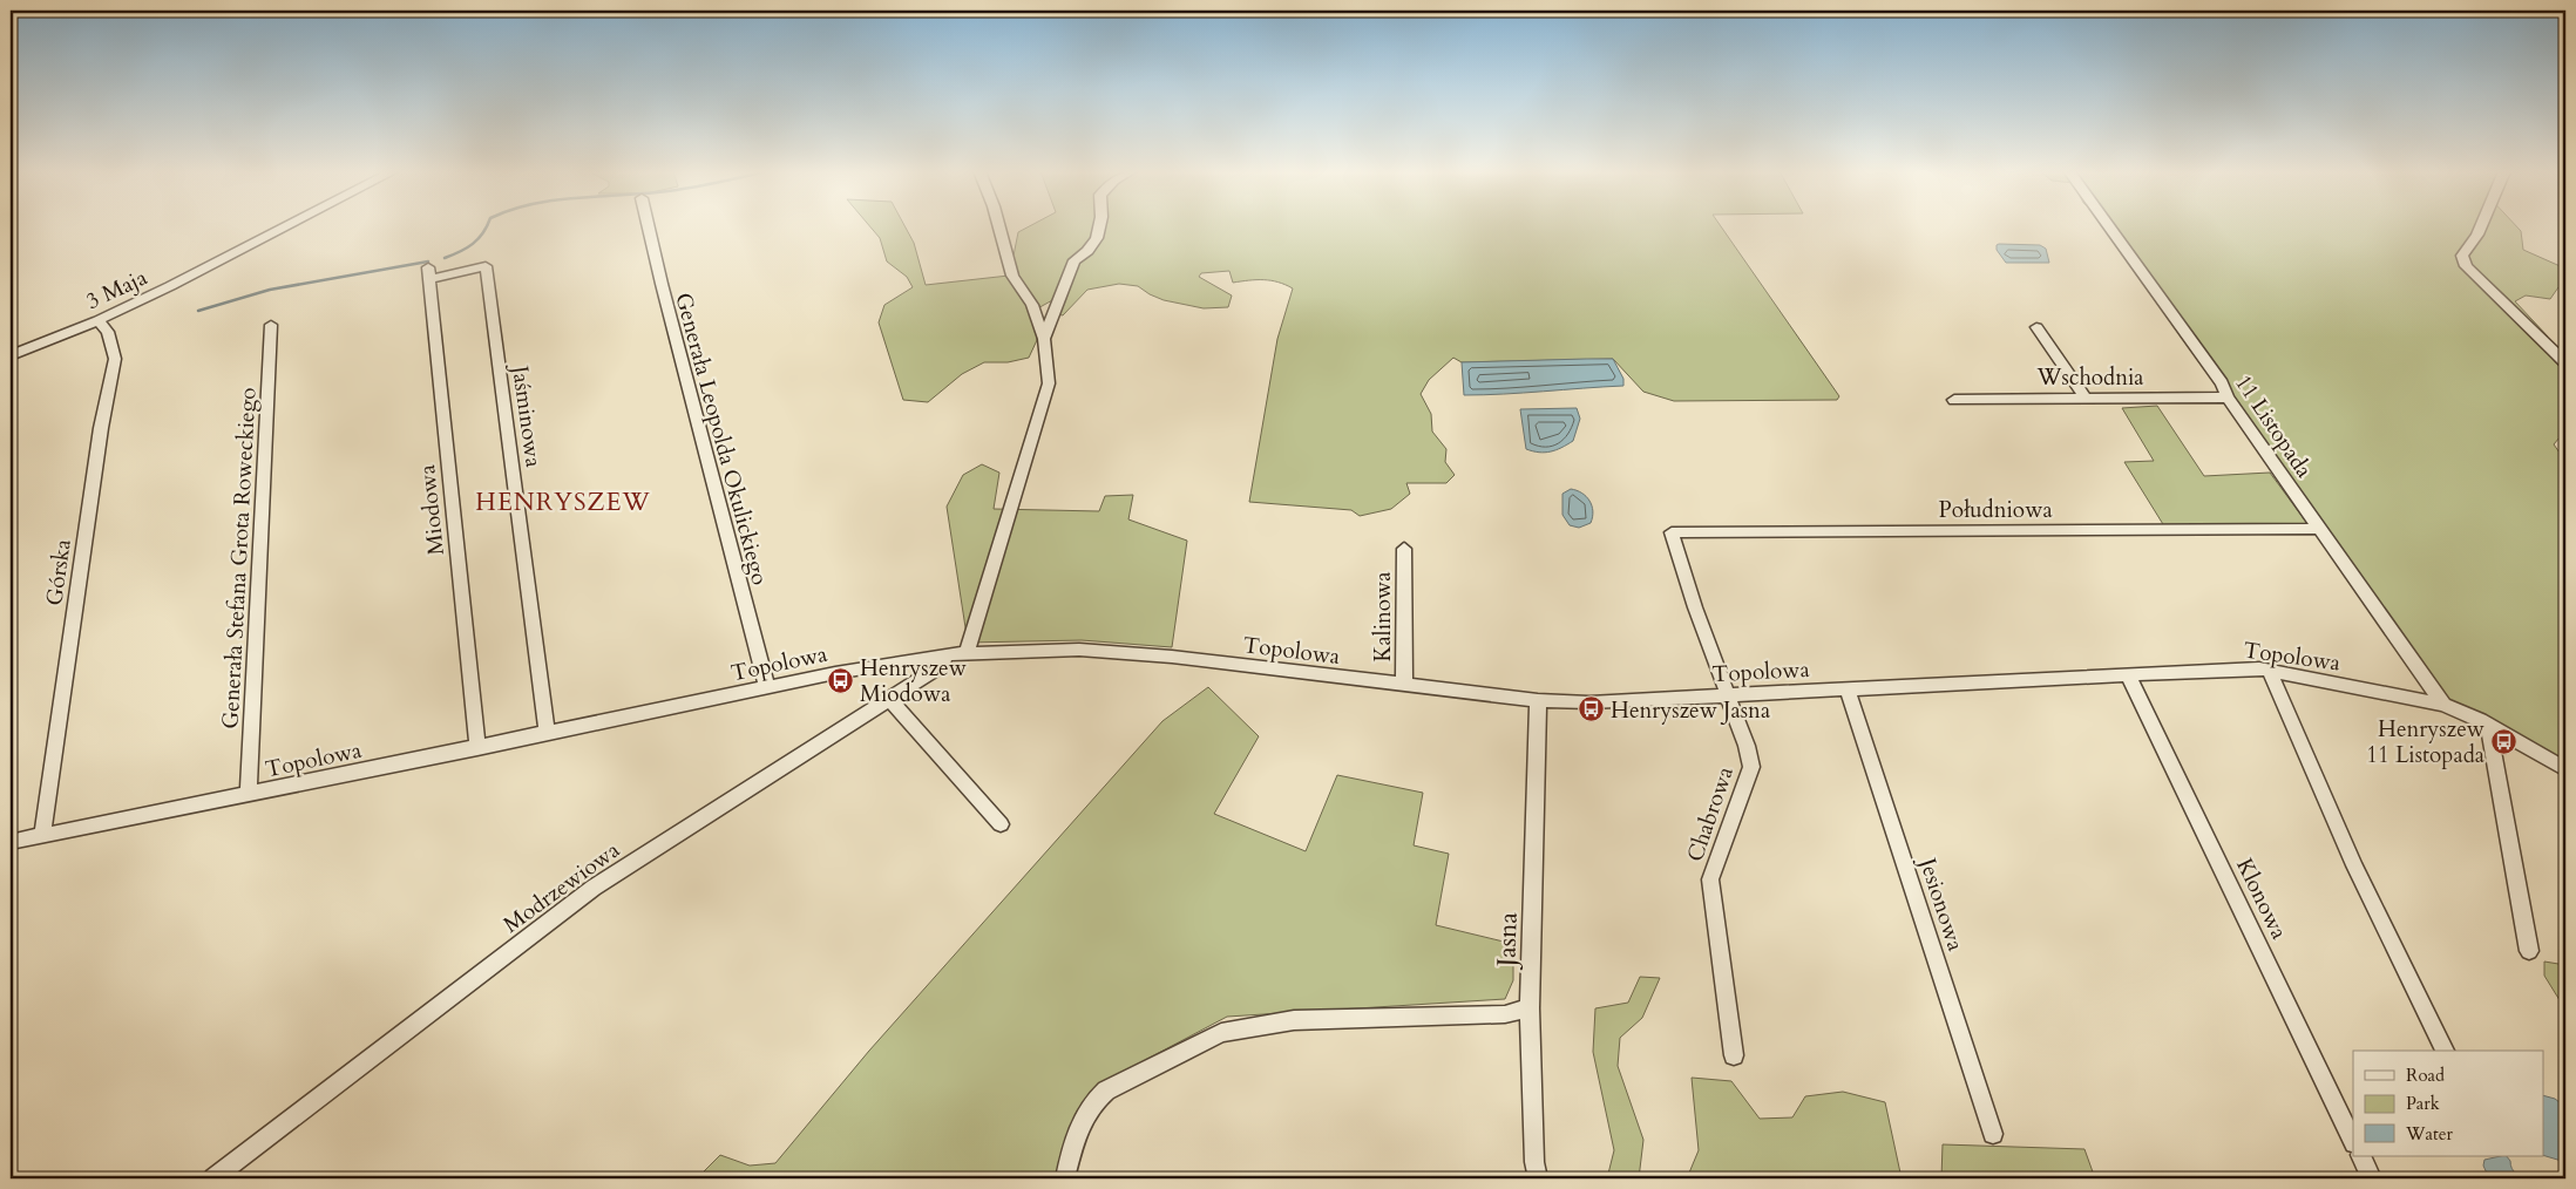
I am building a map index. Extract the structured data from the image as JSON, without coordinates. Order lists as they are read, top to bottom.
{
  "streets": {
    "street": [
      "3 Maja",
      "Wschodnia",
      "Jaśminowa",
      "11 Listopada",
      "Generała Leopolda Okulickiego",
      "Południowa",
      "Miodowa",
      "Generała Stefana Grota Roweckiego",
      "Górska",
      "Kalinowa",
      "Topolowa",
      "Chabrowa",
      "Modrzewiowa",
      "Klonowa",
      "Jesionowa",
      "Jasna"
    ]
  },
  "crossings": [
    ["3 Maja", "Górska"],
    ["Wschodnia", "11 Listopada"],
    ["Jaśminowa", "Miodowa"],
    ["Jaśminowa", "Topolowa"],
    ["11 Listopada", "Południowa"],
    ["11 Listopada", "Topolowa"],
    ["Generała Leopolda Okulickiego", "Topolowa"],
    ["Południowa", "Topolowa"],
    ["Południowa", "Chabrowa"],
    ["Miodowa", "Topolowa"],
    ["Generała Stefana Grota Roweckiego", "Topolowa"],
    ["Górska", "Topolowa"],
    ["Kalinowa", "Topolowa"],
    ["Topolowa", "Chabrowa"],
    ["Topolowa", "Modrzewiowa"],
    ["Topolowa", "Klonowa"],
    ["Topolowa", "Jesionowa"],
    ["Topolowa", "Jasna"]
  ],
  "districts": ["HENRYSZEW"],
  "places": {
    "bus stop": ["Henryszew Miodowa", "Henryszew Jasna", "Henryszew 11 Listopada"]
  },
  "legend": ["Road", "Park", "Water"]
}
